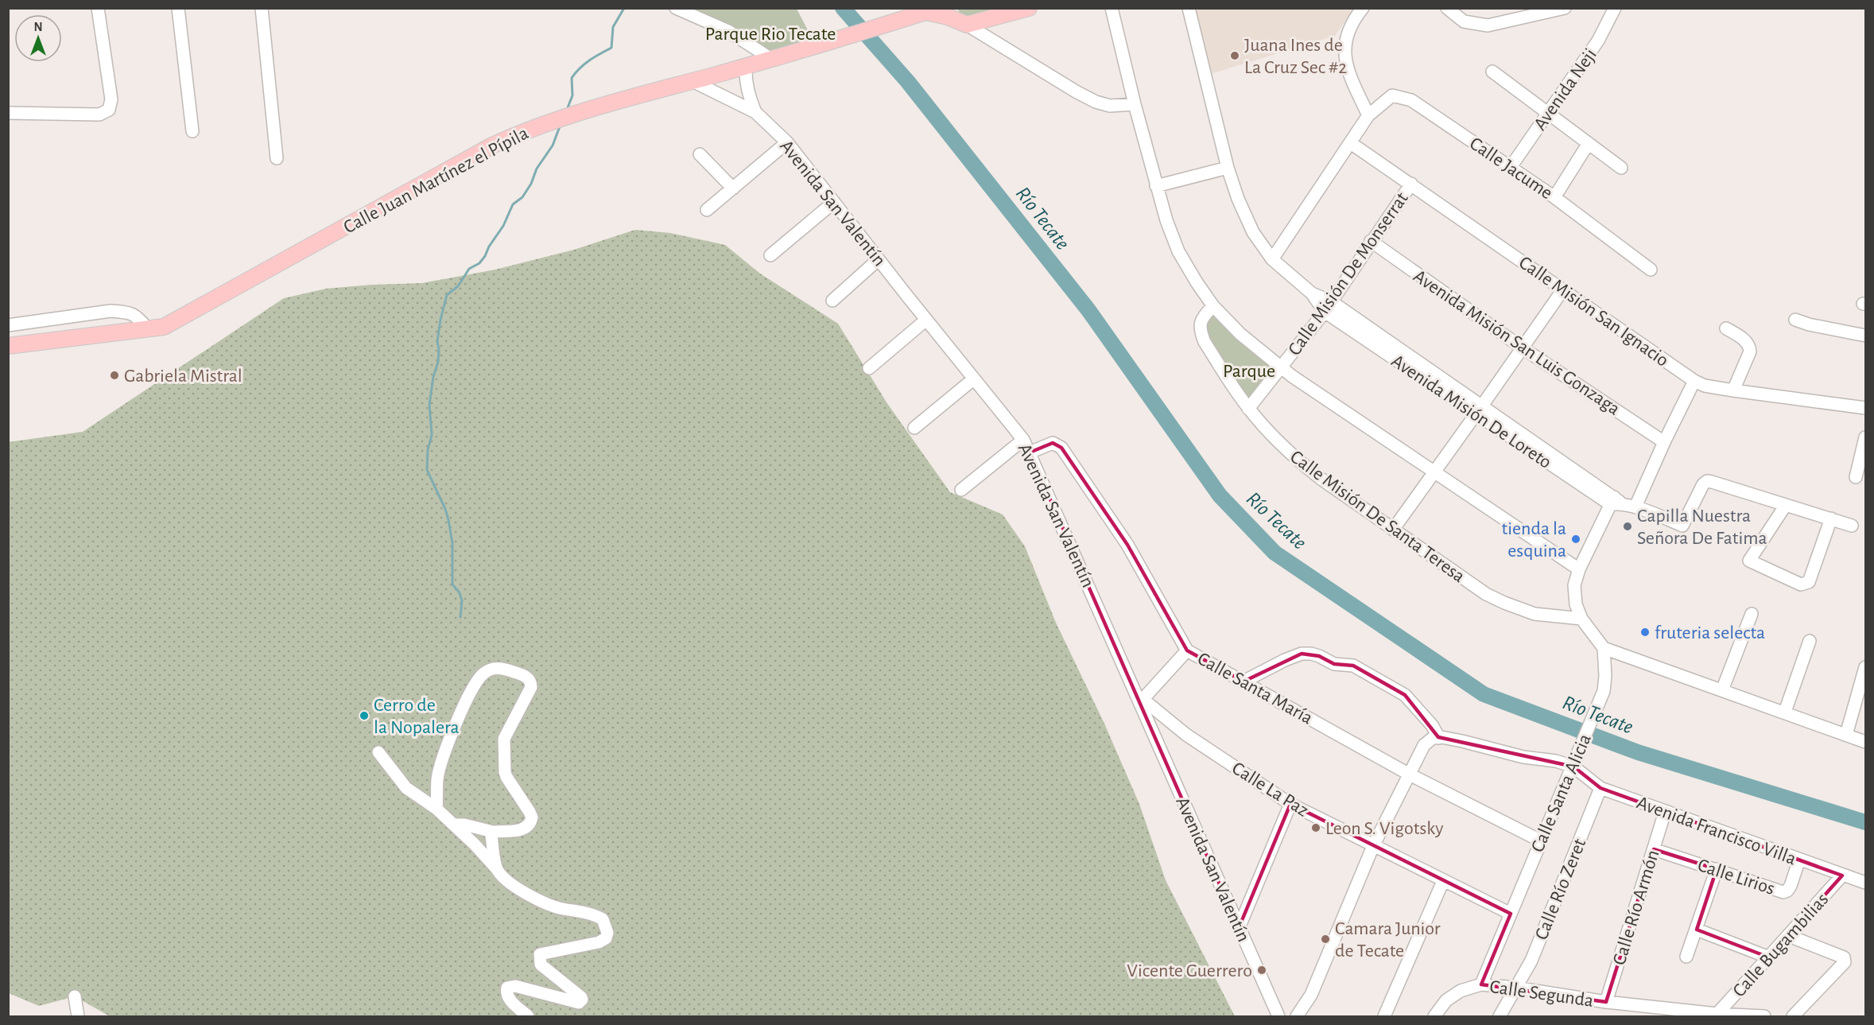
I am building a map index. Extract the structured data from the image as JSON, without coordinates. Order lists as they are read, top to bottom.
{
  "streets": {
    "main road": ["Calle Juan Martínez el Pípila"],
    "street": [
      "Avenida Neji",
      "Calle Jacume",
      "Avenida San Valentín",
      "Calle Misión De Monserrat",
      "Calle Misión San Ignacio",
      "Avenida Misión San Luis Gonzaga",
      "Avenida Misión De Loreto",
      "Calle Misión De Santa Teresa",
      "Calle Santa María",
      "Calle La Paz",
      "Calle Santa Alicia",
      "Avenida Francisco Villa",
      "Calle Lirios",
      "Calle Río Zeret",
      "Calle Río Armón",
      "Calle Bugambilias",
      "Calle Segunda"
    ]
  },
  "crossings": [
    ["Avenida Neji", "Calle Jacume"],
    ["Calle Juan Martínez el Pípila", "Avenida San Valentín"],
    ["Avenida San Valentín", "Calle Santa María"],
    ["Avenida San Valentín", "Calle La Paz"],
    ["Calle Misión De Monserrat", "Calle Misión San Ignacio"],
    ["Calle Misión De Monserrat", "Avenida Misión San Luis Gonzaga"],
    ["Calle Misión De Monserrat", "Avenida Misión De Loreto"],
    ["Calle Misión De Monserrat", "Calle Misión De Santa Teresa"],
    ["Calle Santa María", "Calle Santa Alicia"],
    ["Calle La Paz", "Calle Santa Alicia"],
    ["Calle Santa Alicia", "Avenida Francisco Villa"],
    ["Calle Santa Alicia", "Calle Segunda"],
    ["Avenida Francisco Villa", "Calle Lirios"],
    ["Avenida Francisco Villa", "Calle Río Zeret"],
    ["Avenida Francisco Villa", "Calle Río Armón"],
    ["Avenida Francisco Villa", "Calle Bugambilias"],
    ["Calle Lirios", "Calle Río Armón"],
    ["Calle Río Zeret", "Calle Segunda"],
    ["Calle Río Armón", "Calle Segunda"],
    ["Calle Bugambilias", "Calle Segunda"]
  ],
  "water": ["Río Tecate"],
  "parks": ["Parque Rio Tecate", "Parque"],
  "places": [
    "Juana Ines de La Cruz Sec #2",
    "Gabriela Mistral",
    "Capilla Nuestra Señora De Fatima",
    "tienda la esquina",
    "fruteria selecta",
    "Cerro de la Nopalera",
    "Leon S. Vigotsky",
    "Camara Junior de Tecate",
    "Vicente Guerrero"
  ],
  "north": "top"
}
